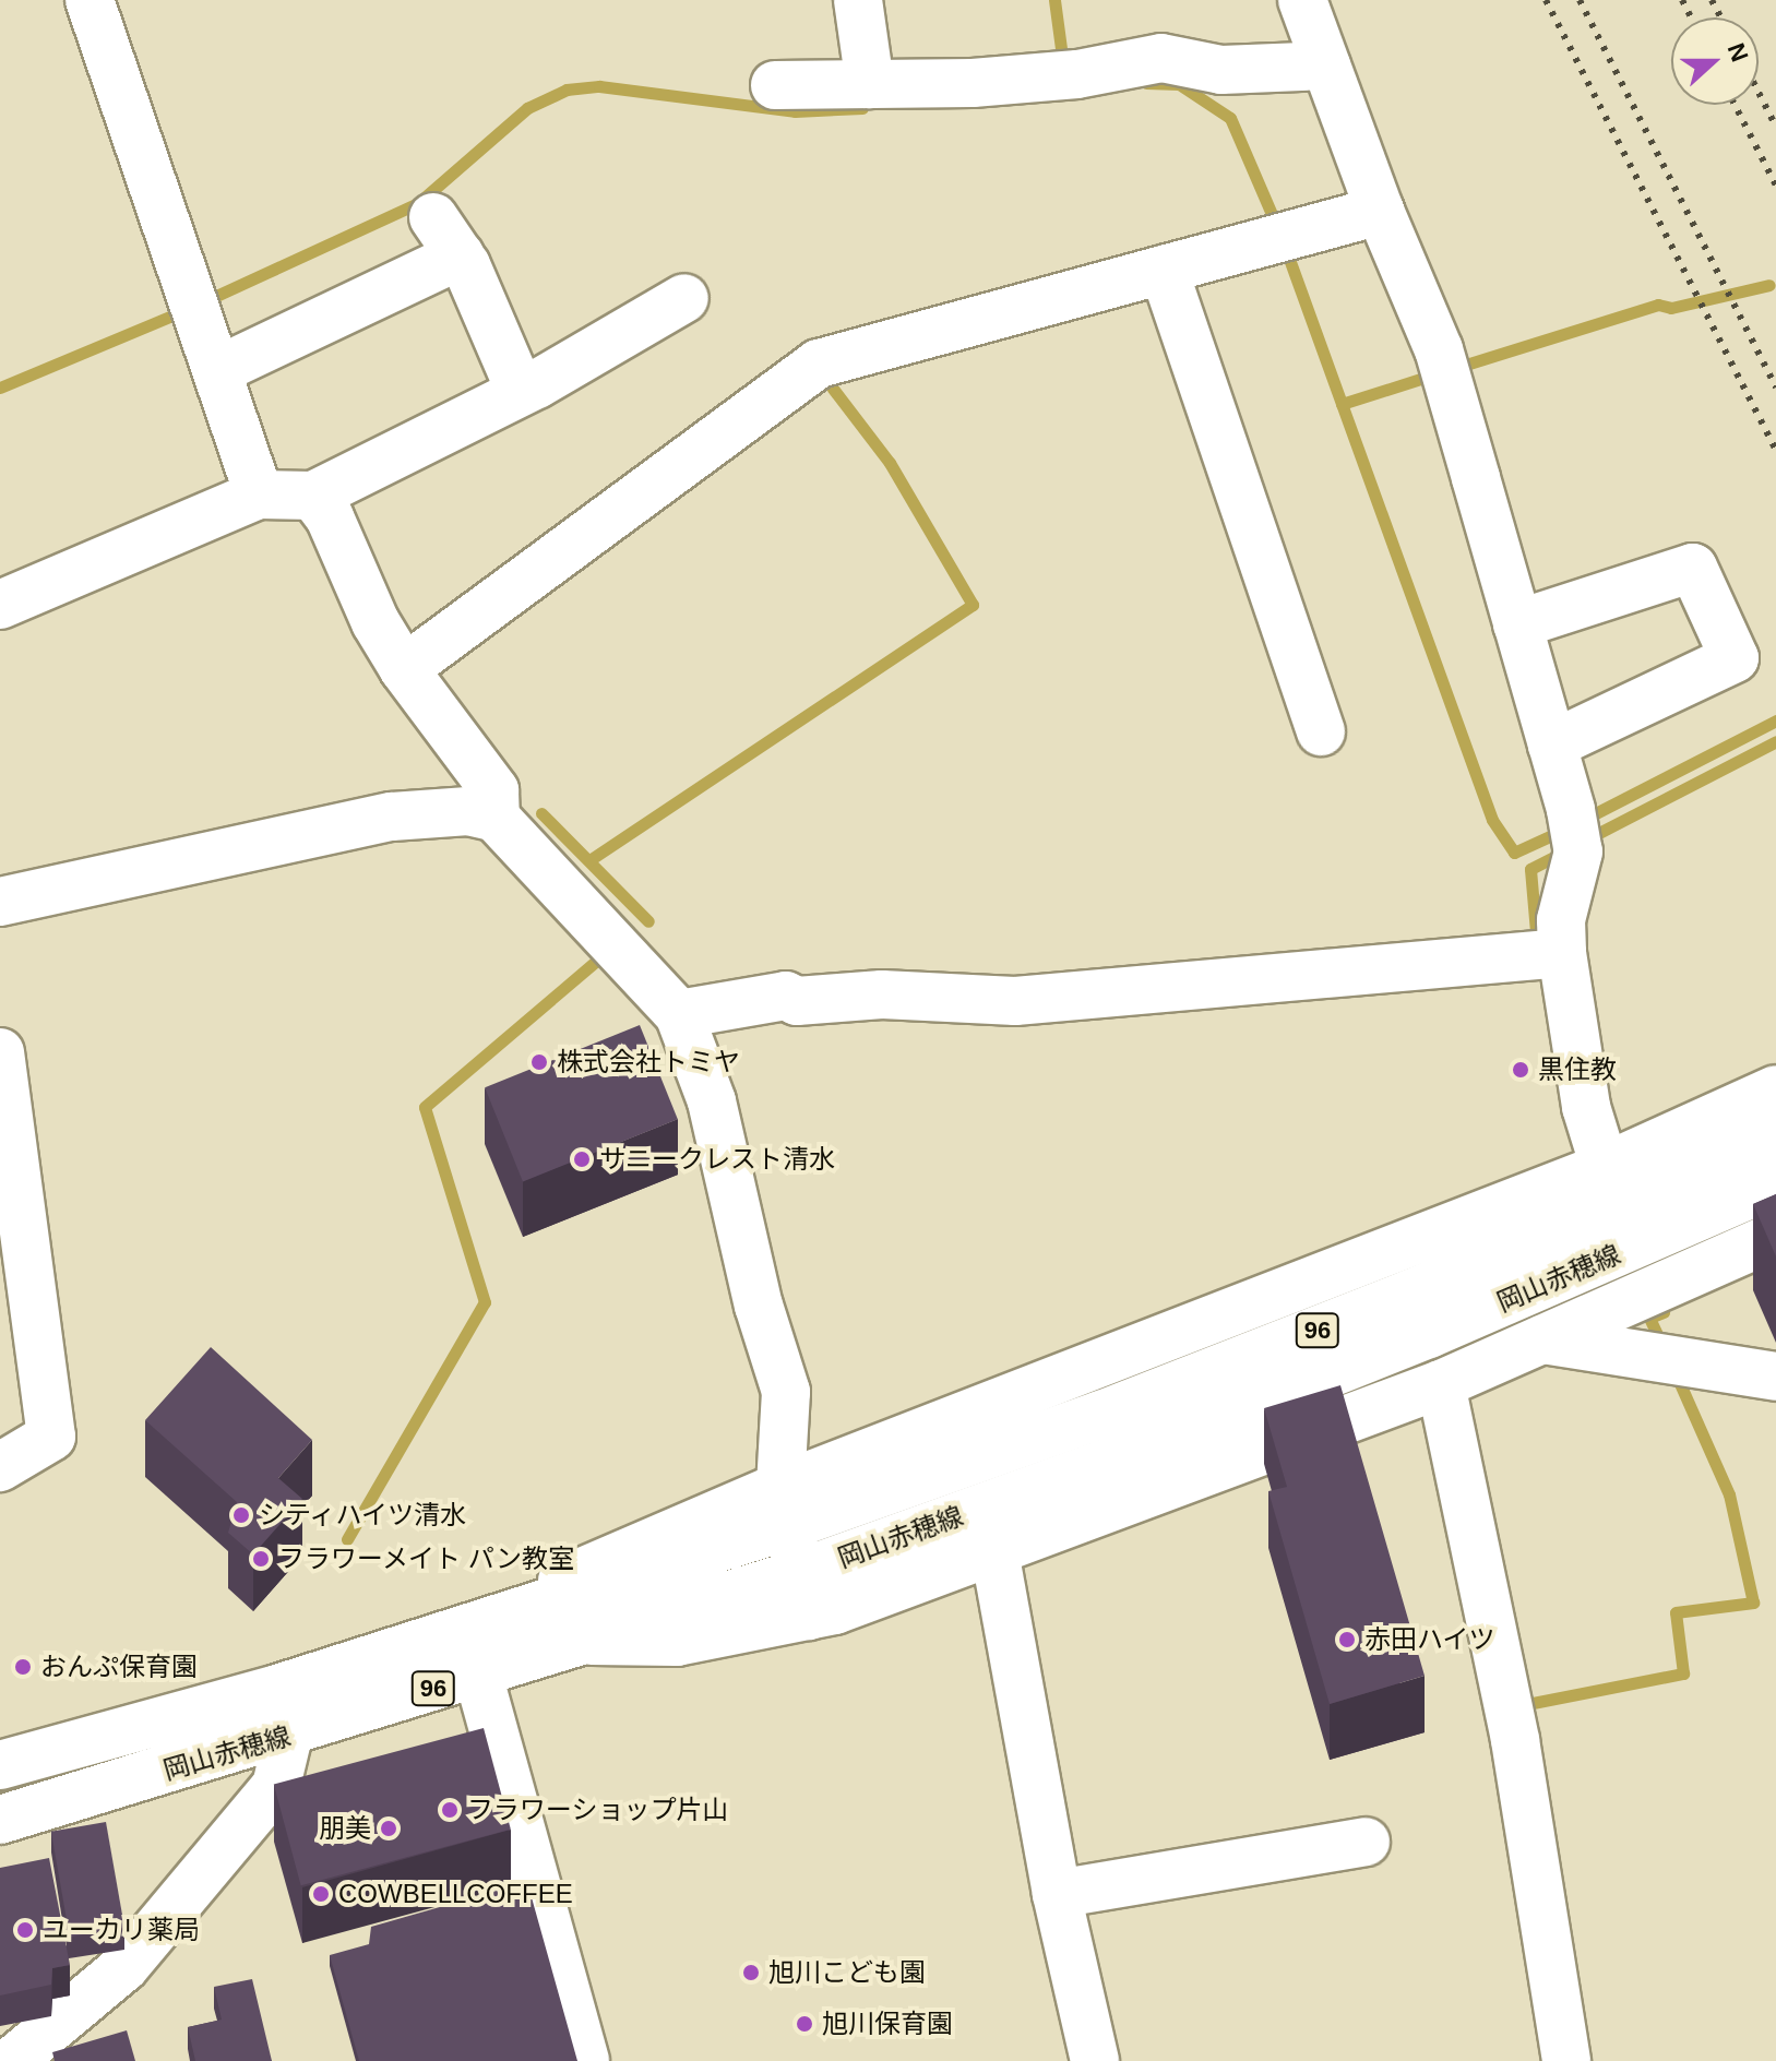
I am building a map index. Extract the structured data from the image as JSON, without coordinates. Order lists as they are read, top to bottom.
{
  "streets": {
    "street": ["岡山赤穂線", "96"]
  },
  "places": [
    "株式会社トミヤ",
    "黒住教",
    "サニークレスト清水",
    "シティハイツ清水",
    "フラワーメイト パン教室",
    "赤田ハイツ",
    "おんぷ保育園",
    "フラワーショップ片山",
    "朋美",
    "COWBELLCOFFEE",
    "ユーカリ薬局",
    "旭川こども園",
    "旭川保育園"
  ],
  "north": "right"
}
